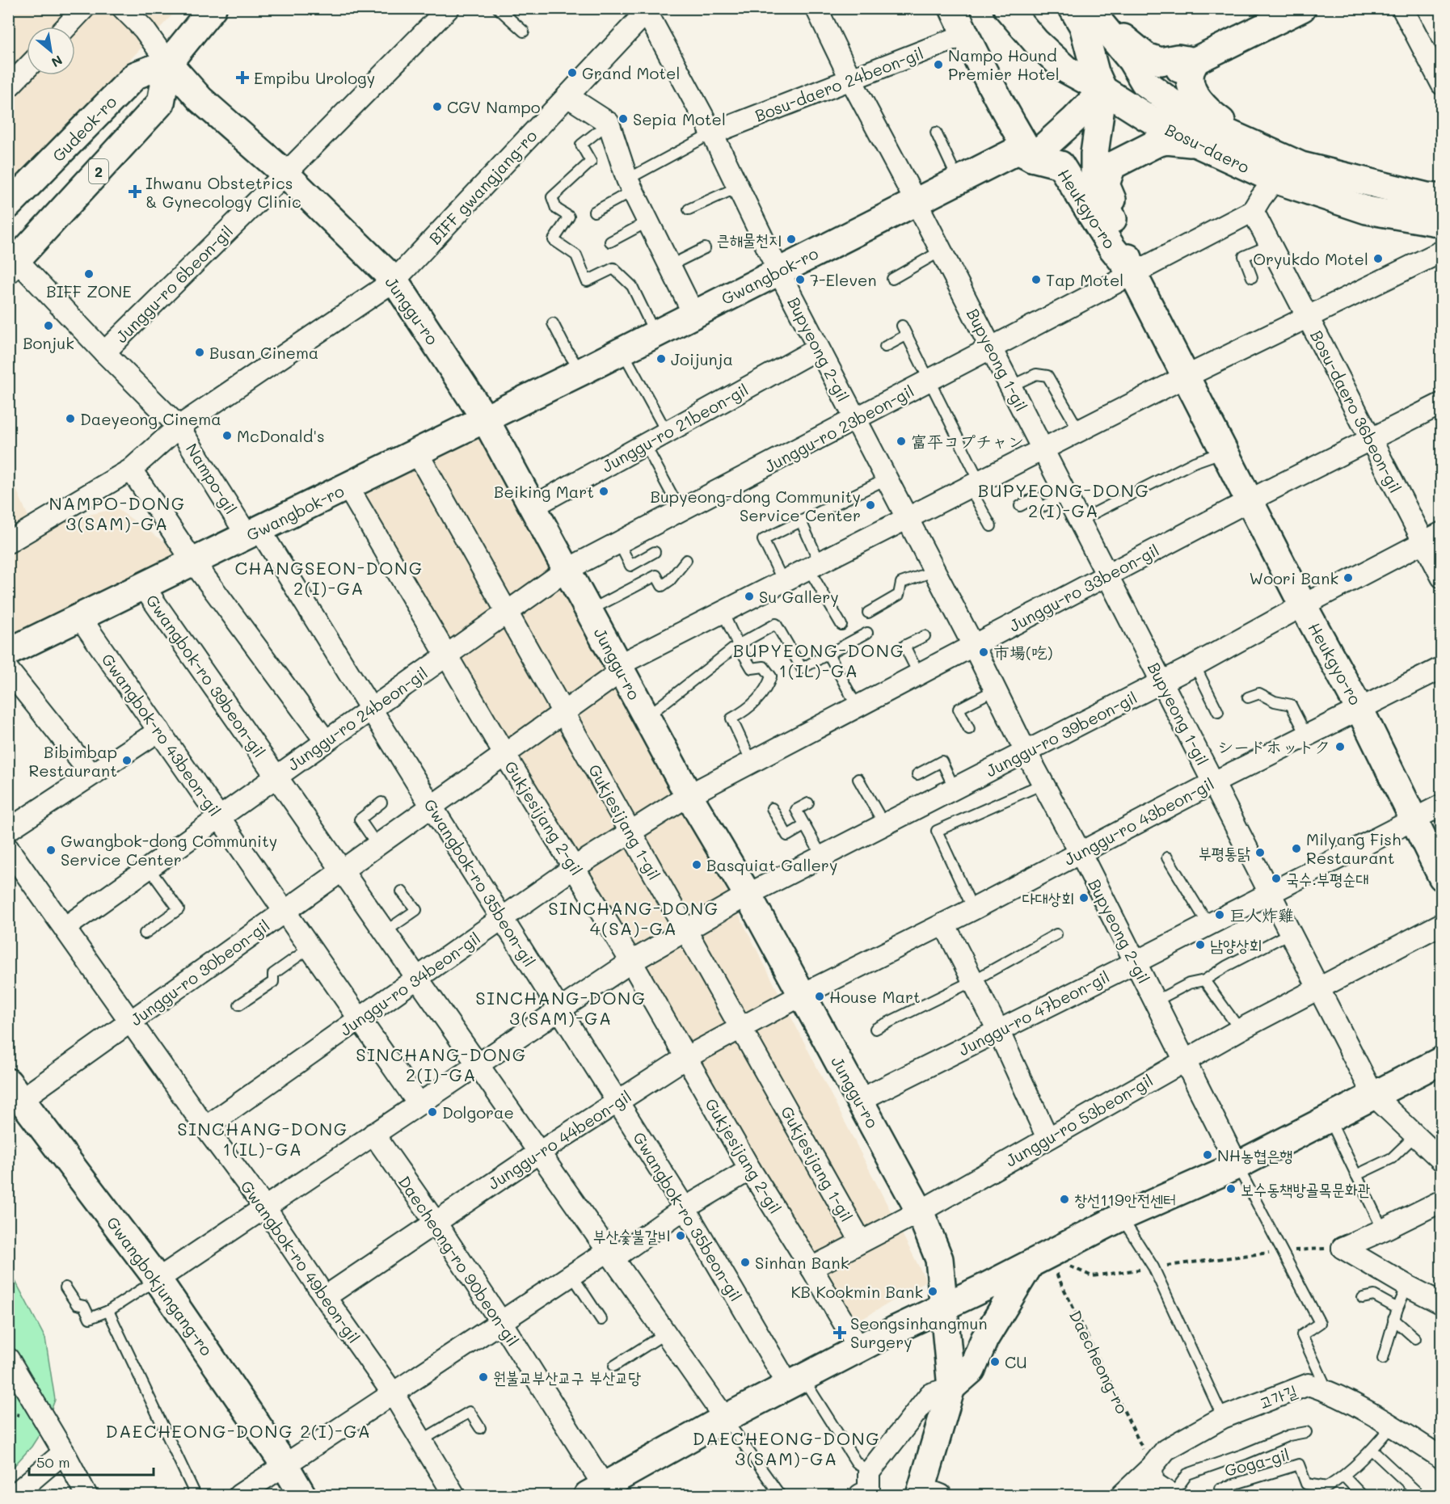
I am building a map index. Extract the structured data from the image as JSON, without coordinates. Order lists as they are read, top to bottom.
{
  "streets": {
    "main road": [
      "Gudeok-ro",
      "Bosu-daero",
      "2",
      "Heukgyo-ro",
      "Gwangbok-ro",
      "Junggu-ro",
      "Gwangbokjungang-ro"
    ],
    "street": [
      "Bosu-daero 24beon-gil",
      "BIFF gwangjang-ro",
      "Junggu-ro 6beon-gil",
      "Bupyeong 2-gil",
      "Bupyeong 1-gil",
      "Bosu-daero 36beon-gil",
      "Junggu-ro 21beon-gil",
      "Junggu-ro 23beon-gil",
      "Nampo-gil",
      "Junggu-ro 33beon-gil",
      "Gwangbok-ro 39beon-gil",
      "Junggu-ro 24beon-gil",
      "Junggu-ro 39beon-gil",
      "Gwangbok-ro 43beon-gil",
      "Gukjesijang 2-gil",
      "Junggu-ro 43beon-gil",
      "Gukjesijang 1-gil",
      "Gwangbok-ro 35beon-gil",
      "Junggu-ro 30beon-gil",
      "Junggu-ro 34beon-gil",
      "Junggu-ro 47beon-gil",
      "Junggu-ro 53beon-gil",
      "Junggu-ro 44beon-gil",
      "Daecheong-ro 90beon-gil",
      "Gwangbok-ro 49beon-gil",
      "고가길"
    ],
    "lane": ["Goga-gil"],
    "path": ["Daecheong-ro"]
  },
  "crossings": [
    ["Bosu-daero 24beon-gil", "Bupyeong 2-gil"],
    ["Bosu-daero 24beon-gil", "Bupyeong 1-gil"],
    ["Gudeok-ro", "Junggu-ro"],
    ["Bosu-daero", "Heukgyo-ro"],
    ["BIFF gwangjang-ro", "Junggu-ro"],
    ["BIFF gwangjang-ro", "Bupyeong 2-gil"],
    ["BIFF gwangjang-ro", "Nampo-gil"],
    ["Heukgyo-ro", "Gwangbok-ro"],
    ["Heukgyo-ro", "Junggu-ro 23beon-gil"],
    ["Heukgyo-ro", "Junggu-ro 33beon-gil"],
    ["Heukgyo-ro", "Junggu-ro 39beon-gil"],
    ["Heukgyo-ro", "Junggu-ro 43beon-gil"],
    ["Heukgyo-ro", "Junggu-ro 30beon-gil"],
    ["Heukgyo-ro", "Junggu-ro 47beon-gil"],
    ["Gwangbok-ro", "Junggu-ro"],
    ["Gwangbok-ro", "Bupyeong 2-gil"],
    ["Gwangbok-ro", "Bupyeong 1-gil"],
    ["Gwangbok-ro", "Nampo-gil"],
    ["Gwangbok-ro", "Gwangbok-ro 39beon-gil"],
    ["Gwangbok-ro", "Gwangbok-ro 43beon-gil"],
    ["Gwangbok-ro", "Gukjesijang 2-gil"],
    ["Gwangbok-ro", "Gukjesijang 1-gil"],
    ["Gwangbok-ro", "Gwangbok-ro 35beon-gil"],
    ["Junggu-ro 6beon-gil", "Junggu-ro"],
    ["Junggu-ro", "Junggu-ro 21beon-gil"],
    ["Junggu-ro", "Junggu-ro 23beon-gil"],
    ["Junggu-ro", "Junggu-ro 33beon-gil"],
    ["Junggu-ro", "Junggu-ro 24beon-gil"],
    ["Junggu-ro", "Junggu-ro 39beon-gil"],
    ["Junggu-ro", "Junggu-ro 43beon-gil"],
    ["Junggu-ro", "Junggu-ro 30beon-gil"],
    ["Junggu-ro", "Junggu-ro 34beon-gil"],
    ["Junggu-ro", "Junggu-ro 47beon-gil"],
    ["Junggu-ro", "Junggu-ro 53beon-gil"],
    ["Junggu-ro", "Junggu-ro 44beon-gil"],
    ["Bupyeong 2-gil", "Junggu-ro 21beon-gil"],
    ["Bupyeong 2-gil", "Junggu-ro 23beon-gil"],
    ["Bupyeong 2-gil", "Junggu-ro 33beon-gil"],
    ["Bupyeong 2-gil", "Junggu-ro 39beon-gil"],
    ["Bupyeong 2-gil", "Junggu-ro 43beon-gil"],
    ["Bupyeong 2-gil", "Junggu-ro 30beon-gil"],
    ["Bupyeong 2-gil", "Junggu-ro 47beon-gil"],
    ["Bupyeong 2-gil", "Junggu-ro 53beon-gil"],
    ["Bupyeong 1-gil", "Junggu-ro 23beon-gil"],
    ["Bupyeong 1-gil", "Junggu-ro 33beon-gil"],
    ["Bupyeong 1-gil", "Junggu-ro 39beon-gil"],
    ["Bupyeong 1-gil", "Junggu-ro 43beon-gil"],
    ["Bupyeong 1-gil", "Junggu-ro 30beon-gil"],
    ["Bupyeong 1-gil", "Junggu-ro 47beon-gil"],
    ["Bupyeong 1-gil", "Junggu-ro 53beon-gil"],
    ["Bosu-daero 36beon-gil", "Junggu-ro 23beon-gil"],
    ["Bosu-daero 36beon-gil", "Junggu-ro 33beon-gil"],
    ["Bosu-daero 36beon-gil", "Junggu-ro 39beon-gil"],
    ["Bosu-daero 36beon-gil", "Junggu-ro 30beon-gil"],
    ["Junggu-ro 23beon-gil", "Junggu-ro 24beon-gil"],
    ["Junggu-ro 23beon-gil", "Junggu-ro 30beon-gil"],
    ["Nampo-gil", "Gwangbok-ro 35beon-gil"],
    ["Junggu-ro 33beon-gil", "Junggu-ro 34beon-gil"],
    ["Gwangbok-ro 39beon-gil", "Junggu-ro 24beon-gil"],
    ["Gwangbok-ro 39beon-gil", "Junggu-ro 39beon-gil"],
    ["Gwangbok-ro 39beon-gil", "Junggu-ro 30beon-gil"],
    ["Gwangbok-ro 39beon-gil", "Junggu-ro 34beon-gil"],
    ["Gwangbok-ro 39beon-gil", "Junggu-ro 44beon-gil"],
    ["Junggu-ro 24beon-gil", "Gwangbok-ro 43beon-gil"],
    ["Junggu-ro 24beon-gil", "Gukjesijang 2-gil"],
    ["Junggu-ro 24beon-gil", "Gukjesijang 1-gil"],
    ["Junggu-ro 24beon-gil", "Gwangbok-ro 35beon-gil"],
    ["Junggu-ro 24beon-gil", "Gwangbok-ro 49beon-gil"],
    ["Junggu-ro 39beon-gil", "Gwangbok-ro 43beon-gil"],
    ["Junggu-ro 39beon-gil", "Gukjesijang 2-gil"],
    ["Junggu-ro 39beon-gil", "Gukjesijang 1-gil"],
    ["Junggu-ro 39beon-gil", "Gwangbok-ro 35beon-gil"],
    ["Junggu-ro 39beon-gil", "Daecheong-ro 90beon-gil"],
    ["Junggu-ro 39beon-gil", "Gwangbok-ro 49beon-gil"],
    ["Junggu-ro 39beon-gil", "Gwangbokjungang-ro"],
    ["Gwangbok-ro 43beon-gil", "Junggu-ro 30beon-gil"],
    ["Gwangbok-ro 43beon-gil", "Junggu-ro 34beon-gil"],
    ["Gukjesijang 2-gil", "Junggu-ro 30beon-gil"],
    ["Gukjesijang 2-gil", "Junggu-ro 34beon-gil"],
    ["Gukjesijang 2-gil", "Junggu-ro 53beon-gil"],
    ["Gukjesijang 2-gil", "Junggu-ro 44beon-gil"],
    ["Junggu-ro 43beon-gil", "Junggu-ro 44beon-gil"],
    ["Gukjesijang 1-gil", "Junggu-ro 30beon-gil"],
    ["Gukjesijang 1-gil", "Junggu-ro 34beon-gil"],
    ["Gukjesijang 1-gil", "Junggu-ro 53beon-gil"],
    ["Gukjesijang 1-gil", "Junggu-ro 44beon-gil"],
    ["Gwangbok-ro 35beon-gil", "Junggu-ro 30beon-gil"],
    ["Gwangbok-ro 35beon-gil", "Junggu-ro 34beon-gil"],
    ["Gwangbok-ro 35beon-gil", "Junggu-ro 44beon-gil"],
    ["Junggu-ro 30beon-gil", "Gwangbok-ro 49beon-gil"],
    ["Junggu-ro 30beon-gil", "Gwangbokjungang-ro"],
    ["Junggu-ro 34beon-gil", "Gwangbok-ro 49beon-gil"],
    ["Junggu-ro 44beon-gil", "Daecheong-ro 90beon-gil"],
    ["Junggu-ro 44beon-gil", "Gwangbok-ro 49beon-gil"],
    ["Daecheong-ro", "고가길"],
    ["고가길", "Goga-gil"]
  ],
  "districts": [
    "BUPYEONG-DONG 2(I)-GA",
    "NAMPO-DONG 3(SAM)-GA",
    "CHANGSEON-DONG 2(I)-GA",
    "BUPYEONG-DONG 1(IL)-GA",
    "SINCHANG-DONG 4(SA)-GA",
    "SINCHANG-DONG 3(SAM)-GA",
    "SINCHANG-DONG 2(I)-GA",
    "SINCHANG-DONG 1(IL)-GA",
    "DAECHEONG-DONG 2(I)-GA",
    "DAECHEONG-DONG 3(SAM)-GA"
  ],
  "places": {
    "other": [
      "Nampo Hound Premier Hotel",
      "Grand Motel",
      "CGV Nampo",
      "Sepia Motel",
      "큰해물천지",
      "Oryukdo Motel",
      "BIFF ZONE",
      "7-Eleven",
      "Tap Motel",
      "Bonjuk",
      "Busan Cinema",
      "Joijunja",
      "Daeyeong Cinema",
      "McDonald's",
      "富平コプチャン",
      "Beiking Mart",
      "Bupyeong-dong Community Service Center",
      "Woori Bank",
      "Su Gallery",
      "市場(吃)",
      "シードホットク",
      "Bibimbap Restaurant",
      "Milyang Fish Restaurant",
      "Gwangbok-dong Community Service Center",
      "부평통닭",
      "Basquiat Gallery",
      "국수.부평순대",
      "다대상회",
      "巨人炸雞",
      "남양상회",
      "House Mart",
      "Dolgorae",
      "NH농협은행",
      "보수동책방골목문화관",
      "창선119안전센터",
      "부산숯불갈비",
      "Sinhan Bank",
      "KB Kookmin Bank",
      "CU",
      "원불교부산교구 부산교당"
    ],
    "health": ["Empibu Urology", "Ihwanu Obstetrics & Gynecology Clinic", "Seongsinhangmun Surgery"]
  },
  "scale_bar": "50 m",
  "north": "bottom right"
}
